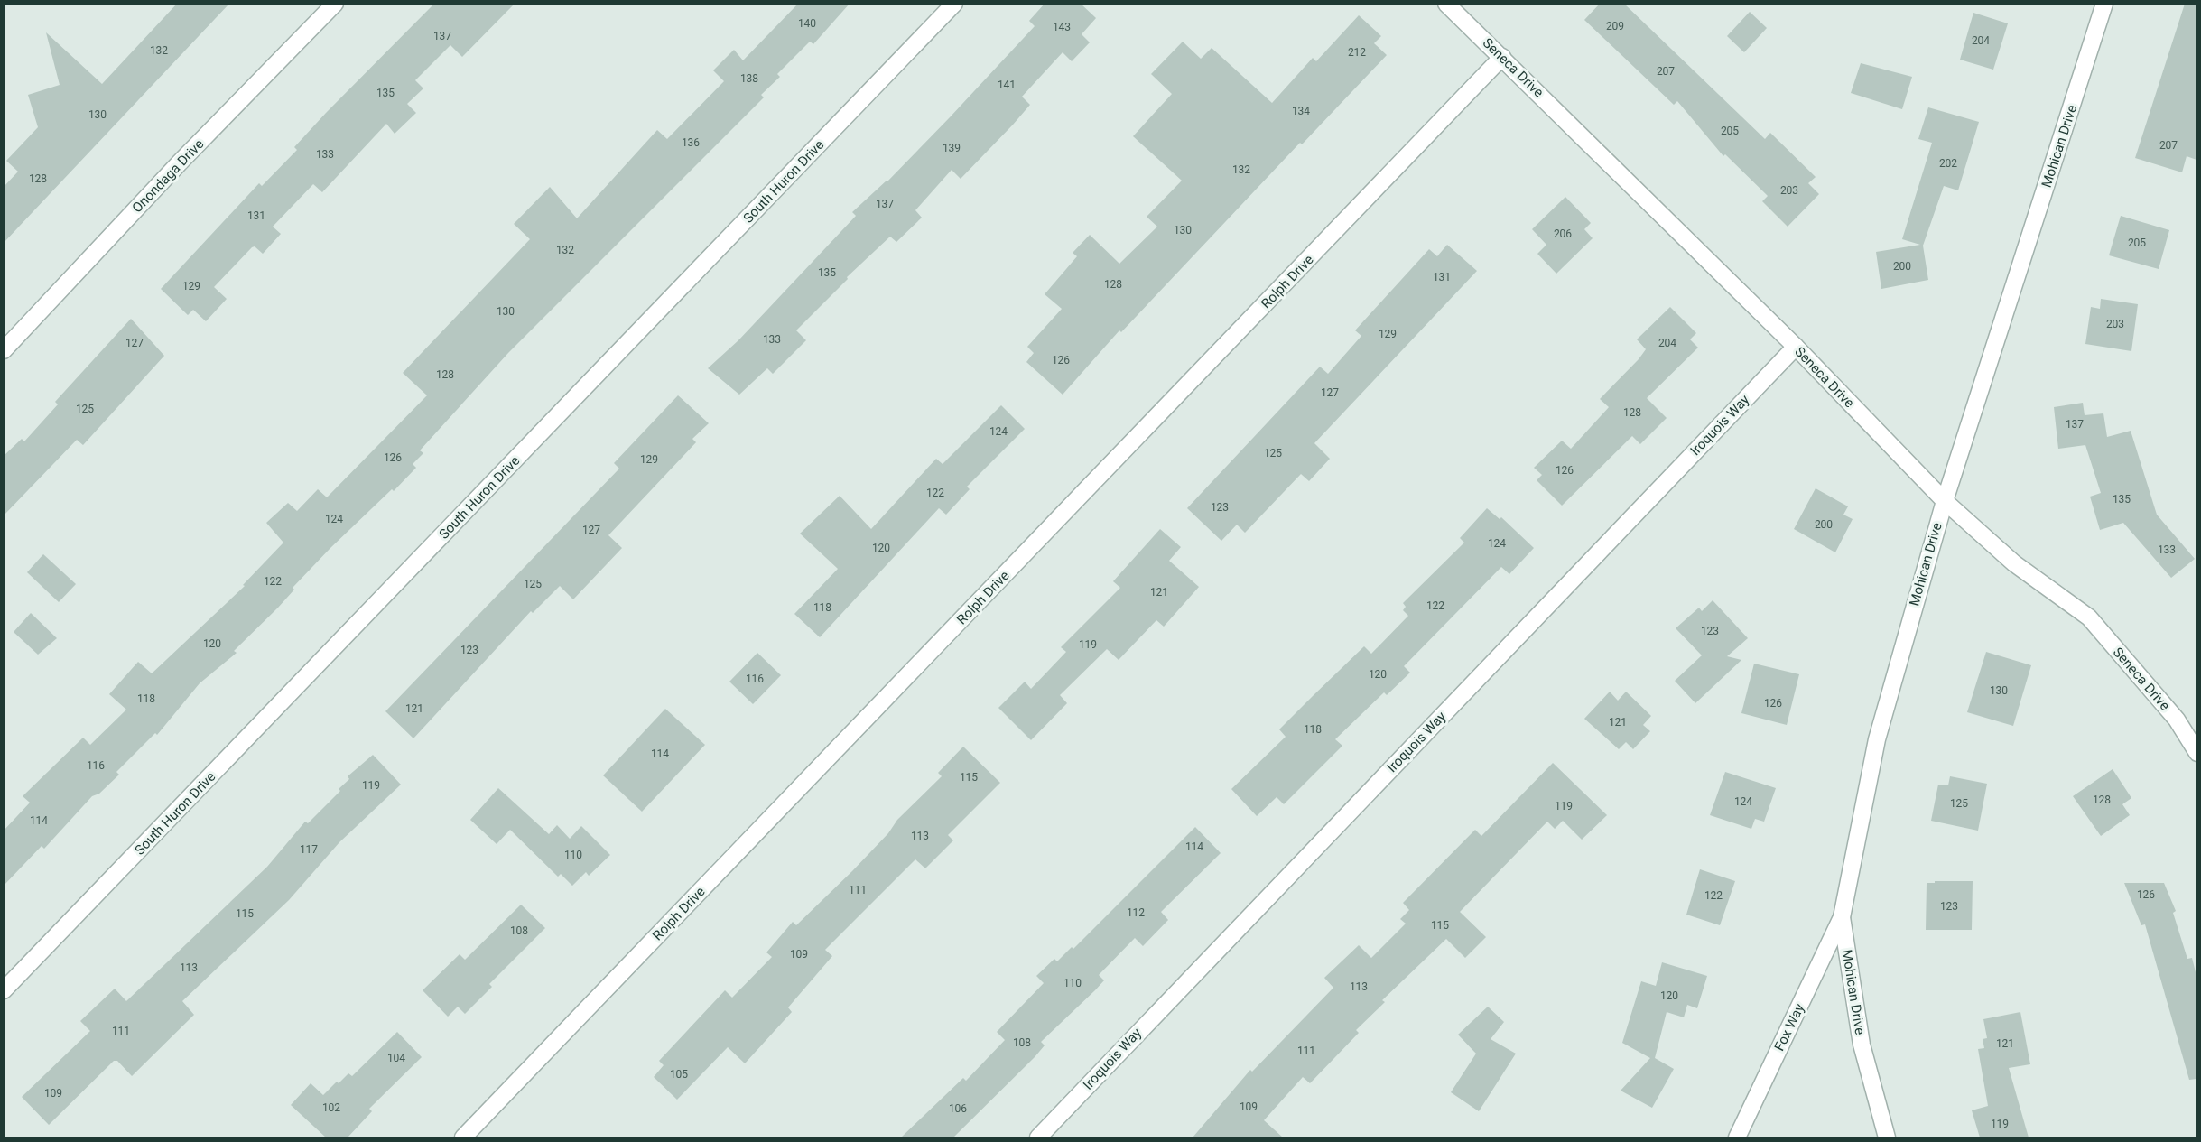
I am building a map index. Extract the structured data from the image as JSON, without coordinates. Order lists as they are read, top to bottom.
{
  "streets": {
    "street": [
      "Seneca Drive",
      "Mohican Drive",
      "Onondaga Drive",
      "South Huron Drive",
      "Rolph Drive",
      "Iroquois Way",
      "Fox Way"
    ]
  },
  "crossings": [
    ["Seneca Drive", "Mohican Drive"],
    ["Seneca Drive", "Rolph Drive"],
    ["Seneca Drive", "Iroquois Way"],
    ["Mohican Drive", "Fox Way"]
  ],
  "house_numbers": [
    "140",
    "209",
    "143",
    "137",
    "204",
    "132",
    "212",
    "207",
    "138",
    "141",
    "135",
    "134",
    "130",
    "205",
    "136",
    "207",
    "139",
    "133",
    "202",
    "132",
    "128",
    "203",
    "137",
    "131",
    "130",
    "206",
    "205",
    "132",
    "200",
    "135",
    "131",
    "128",
    "129",
    "130",
    "203",
    "129",
    "133",
    "127",
    "204",
    "126",
    "128",
    "127",
    "125",
    "128",
    "137",
    "124",
    "125",
    "126",
    "129",
    "126",
    "122",
    "135",
    "123",
    "124",
    "200",
    "127",
    "124",
    "120",
    "133",
    "122",
    "125",
    "121",
    "122",
    "118",
    "123",
    "120",
    "119",
    "123",
    "120",
    "116",
    "130",
    "118",
    "126",
    "121",
    "121",
    "118",
    "114",
    "116",
    "115",
    "119",
    "128",
    "124",
    "125",
    "119",
    "114",
    "113",
    "114",
    "117",
    "110",
    "111",
    "126",
    "122",
    "123",
    "112",
    "115",
    "115",
    "108",
    "109",
    "113",
    "110",
    "113",
    "120",
    "111",
    "108",
    "121",
    "111",
    "104",
    "105",
    "109",
    "109",
    "102",
    "106",
    "119"
  ]
}
